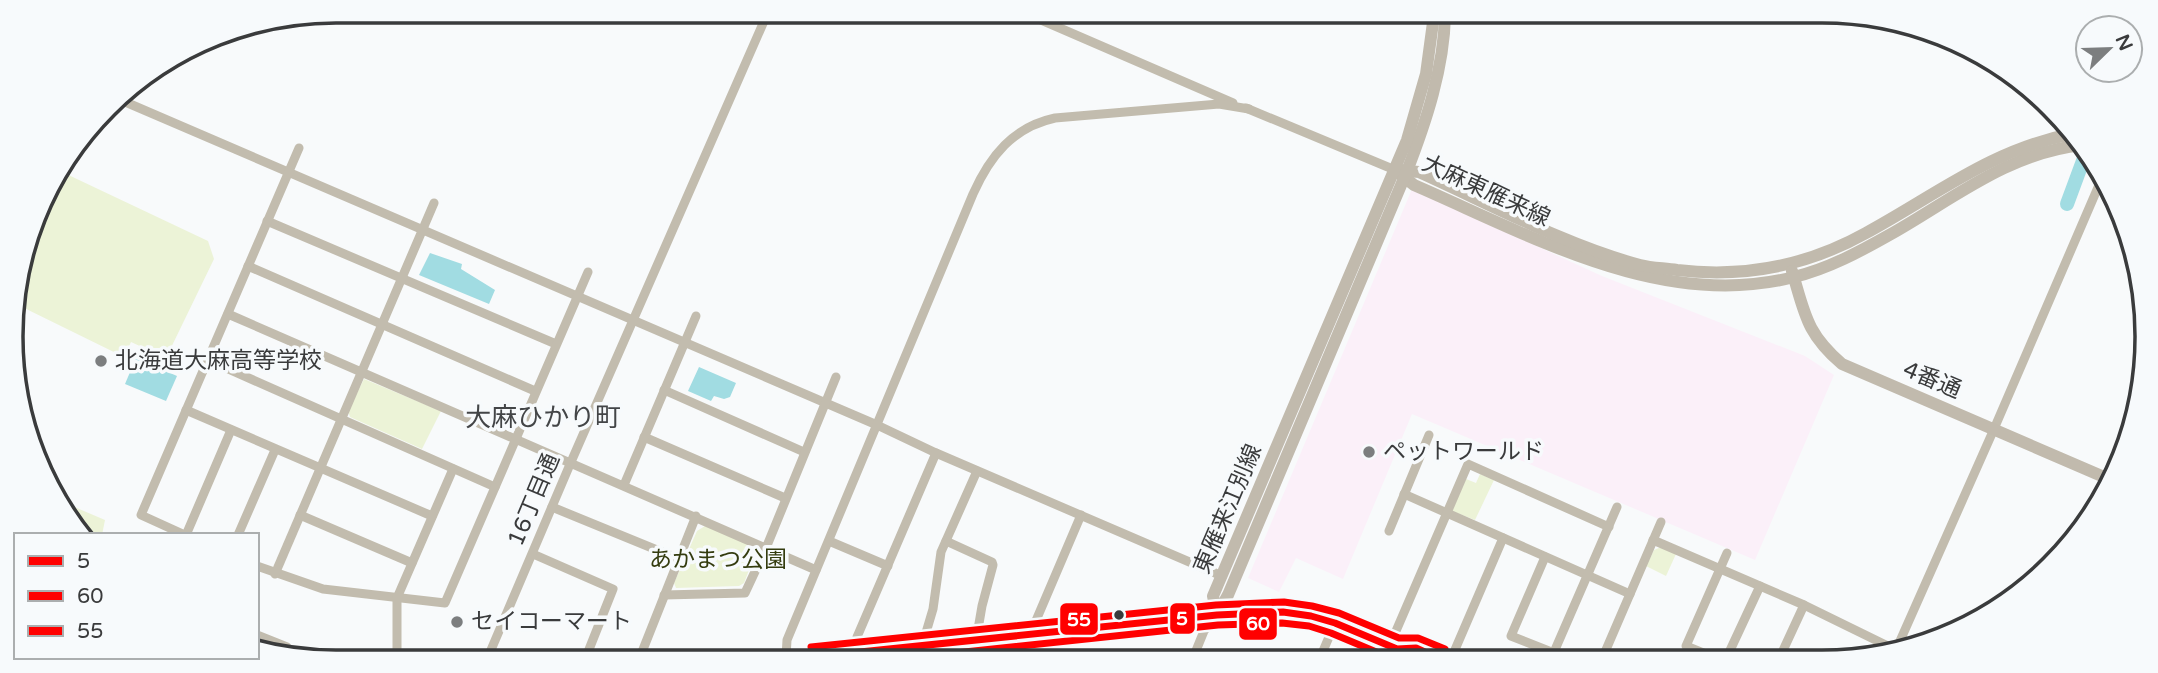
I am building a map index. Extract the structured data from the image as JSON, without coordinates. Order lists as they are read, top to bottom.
{
  "streets": {
    "main road": ["大麻東雁来線", "4番通", "東雁来江別線"],
    "street": ["16丁目通"]
  },
  "crossings": [
    ["大麻東雁来線", "4番通"],
    ["大麻東雁来線", "東雁来江別線"]
  ],
  "districts": ["大麻ひかり町"],
  "parks": ["あかまつ公園"],
  "places": ["北海道大麻高等学校", "ペットワールド", "セイコーマート"],
  "lines": ["transit line 55", "transit line 5", "transit line 60"],
  "legend": ["5", "60", "55"],
  "north": "top right"
}
